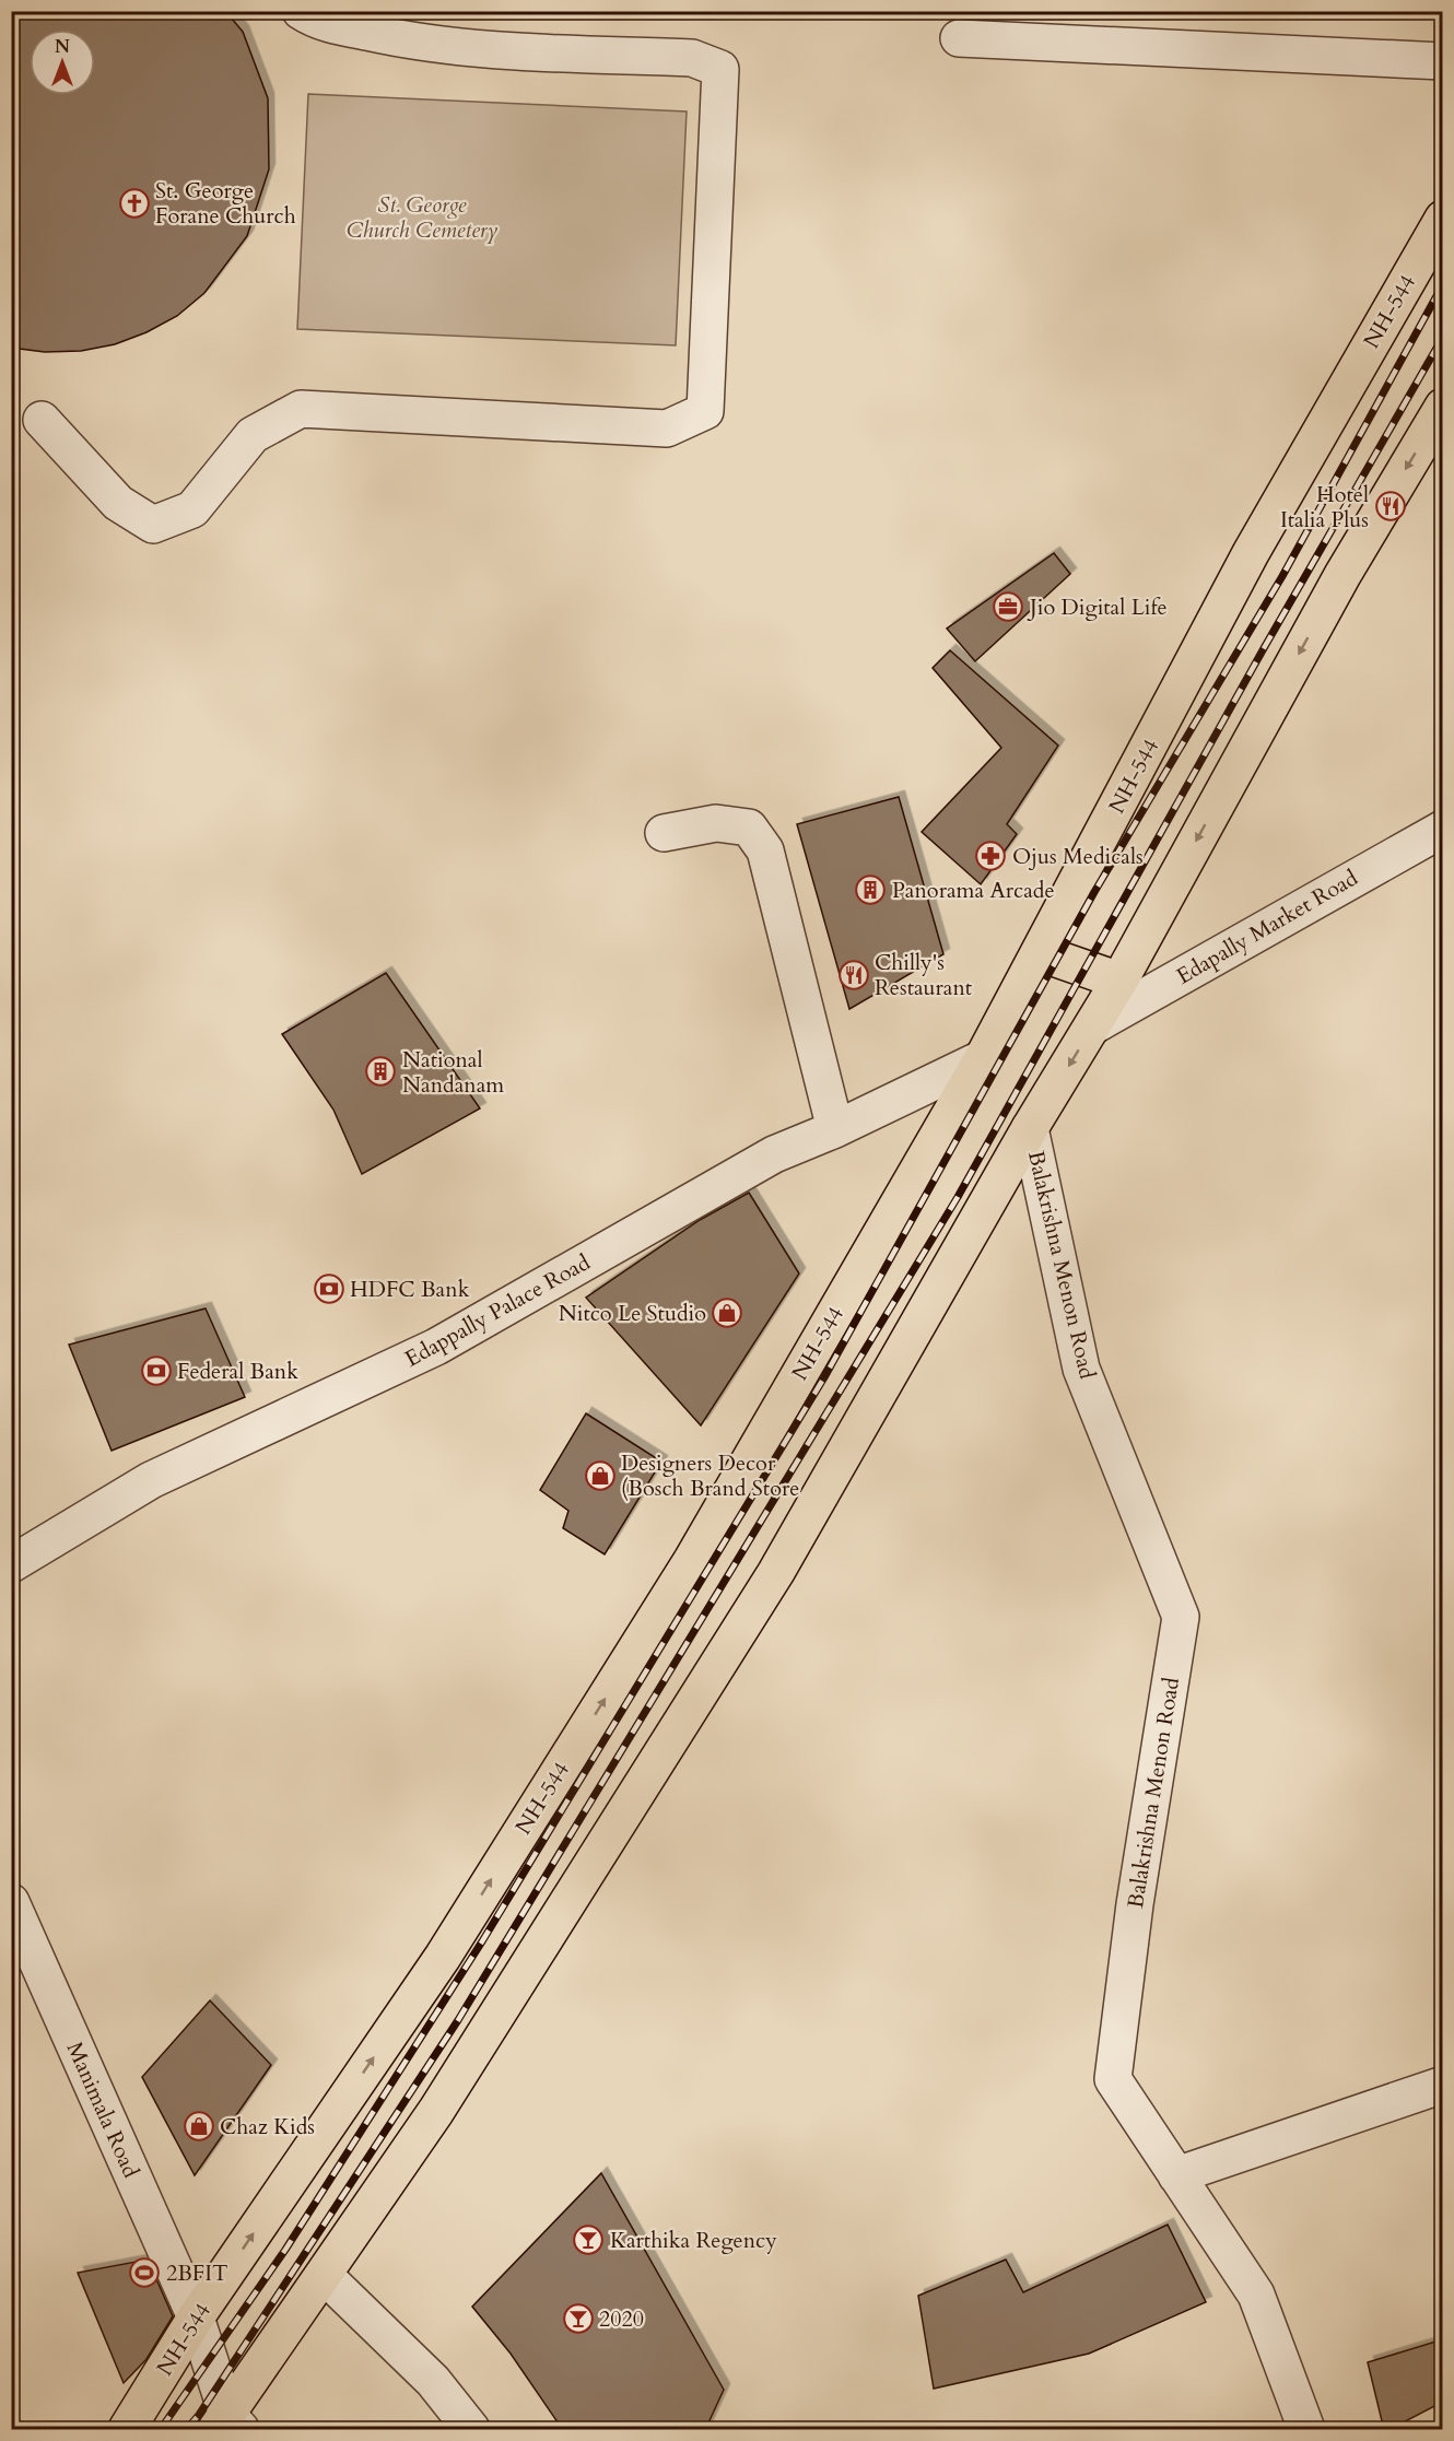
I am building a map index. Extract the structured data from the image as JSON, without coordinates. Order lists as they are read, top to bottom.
{
  "streets": {
    "main road": ["NH-544"],
    "street": [
      "Edapally Market Road",
      "Balakrishna Menon Road",
      "Edappally Palace Road",
      "Manimala Road"
    ]
  },
  "crossings": [
    ["NH-544", "Edappally Palace Road"],
    ["NH-544", "Manimala Road"]
  ],
  "parks": ["St. George Church Cemetery"],
  "places": {
    "church": ["St. George Forane Church"],
    "restaurant": ["Hotel Italia Plus", "Chilly's Restaurant"],
    "office": ["Jio Digital Life"],
    "pharmacy": ["Ojus Medicals"],
    "building": ["Panorama Arcade", "National Nandanam"],
    "bank": ["HDFC Bank", "Federal Bank"],
    "shop": ["Nitco Le Studio", "Designers Decor (Bosch Brand Store", "Chaz Kids"],
    "bar": ["Karthika Regency", "2020"],
    "sports": ["2BFIT"]
  },
  "north": "top"
}
